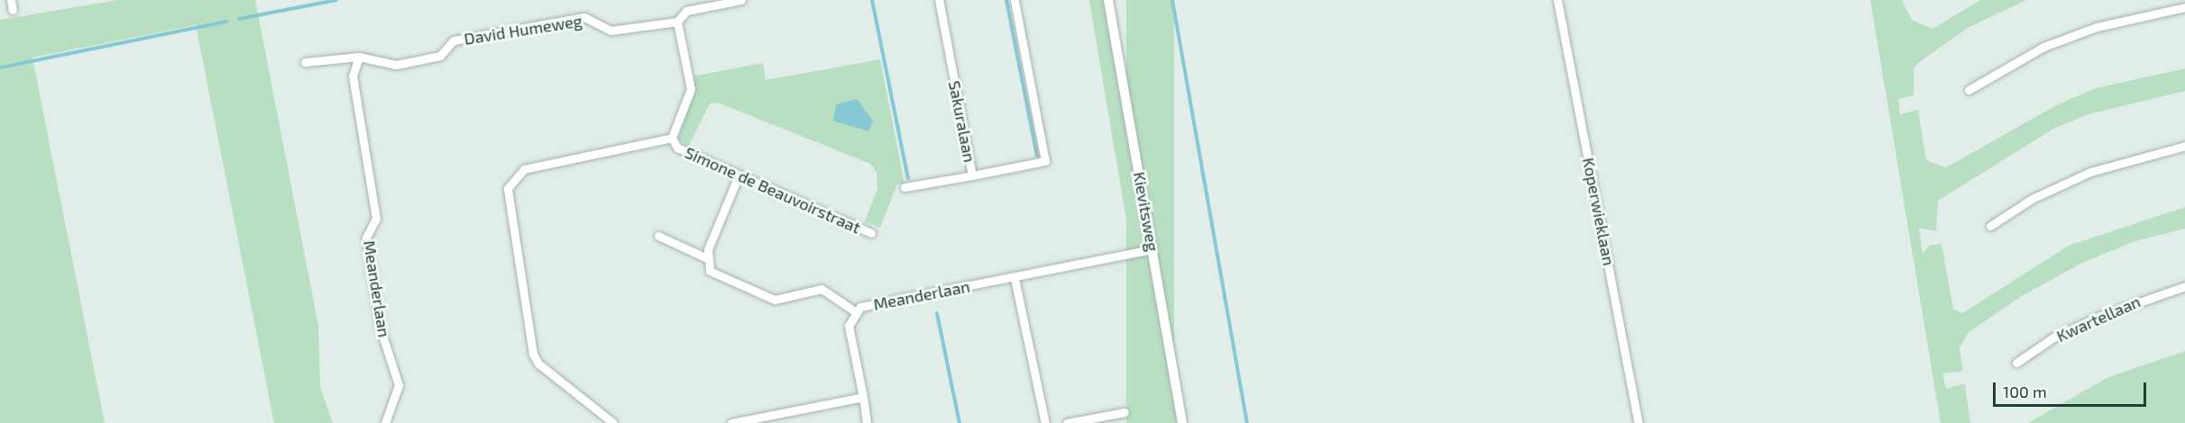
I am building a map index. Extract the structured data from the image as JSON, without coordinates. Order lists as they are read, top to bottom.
{
  "streets": {
    "street": [
      "David Humeweg",
      "Sakuralaan",
      "Simone de Beauvoirstraat",
      "Kievitsweg",
      "Koperwieklaan",
      "Meanderlaan",
      "Kwartellaan"
    ]
  },
  "crossings": [
    ["David Humeweg", "Simone de Beauvoirstraat"],
    ["David Humeweg", "Meanderlaan"],
    ["Kievitsweg", "Meanderlaan"]
  ],
  "scale_bar": "100 m"
}
